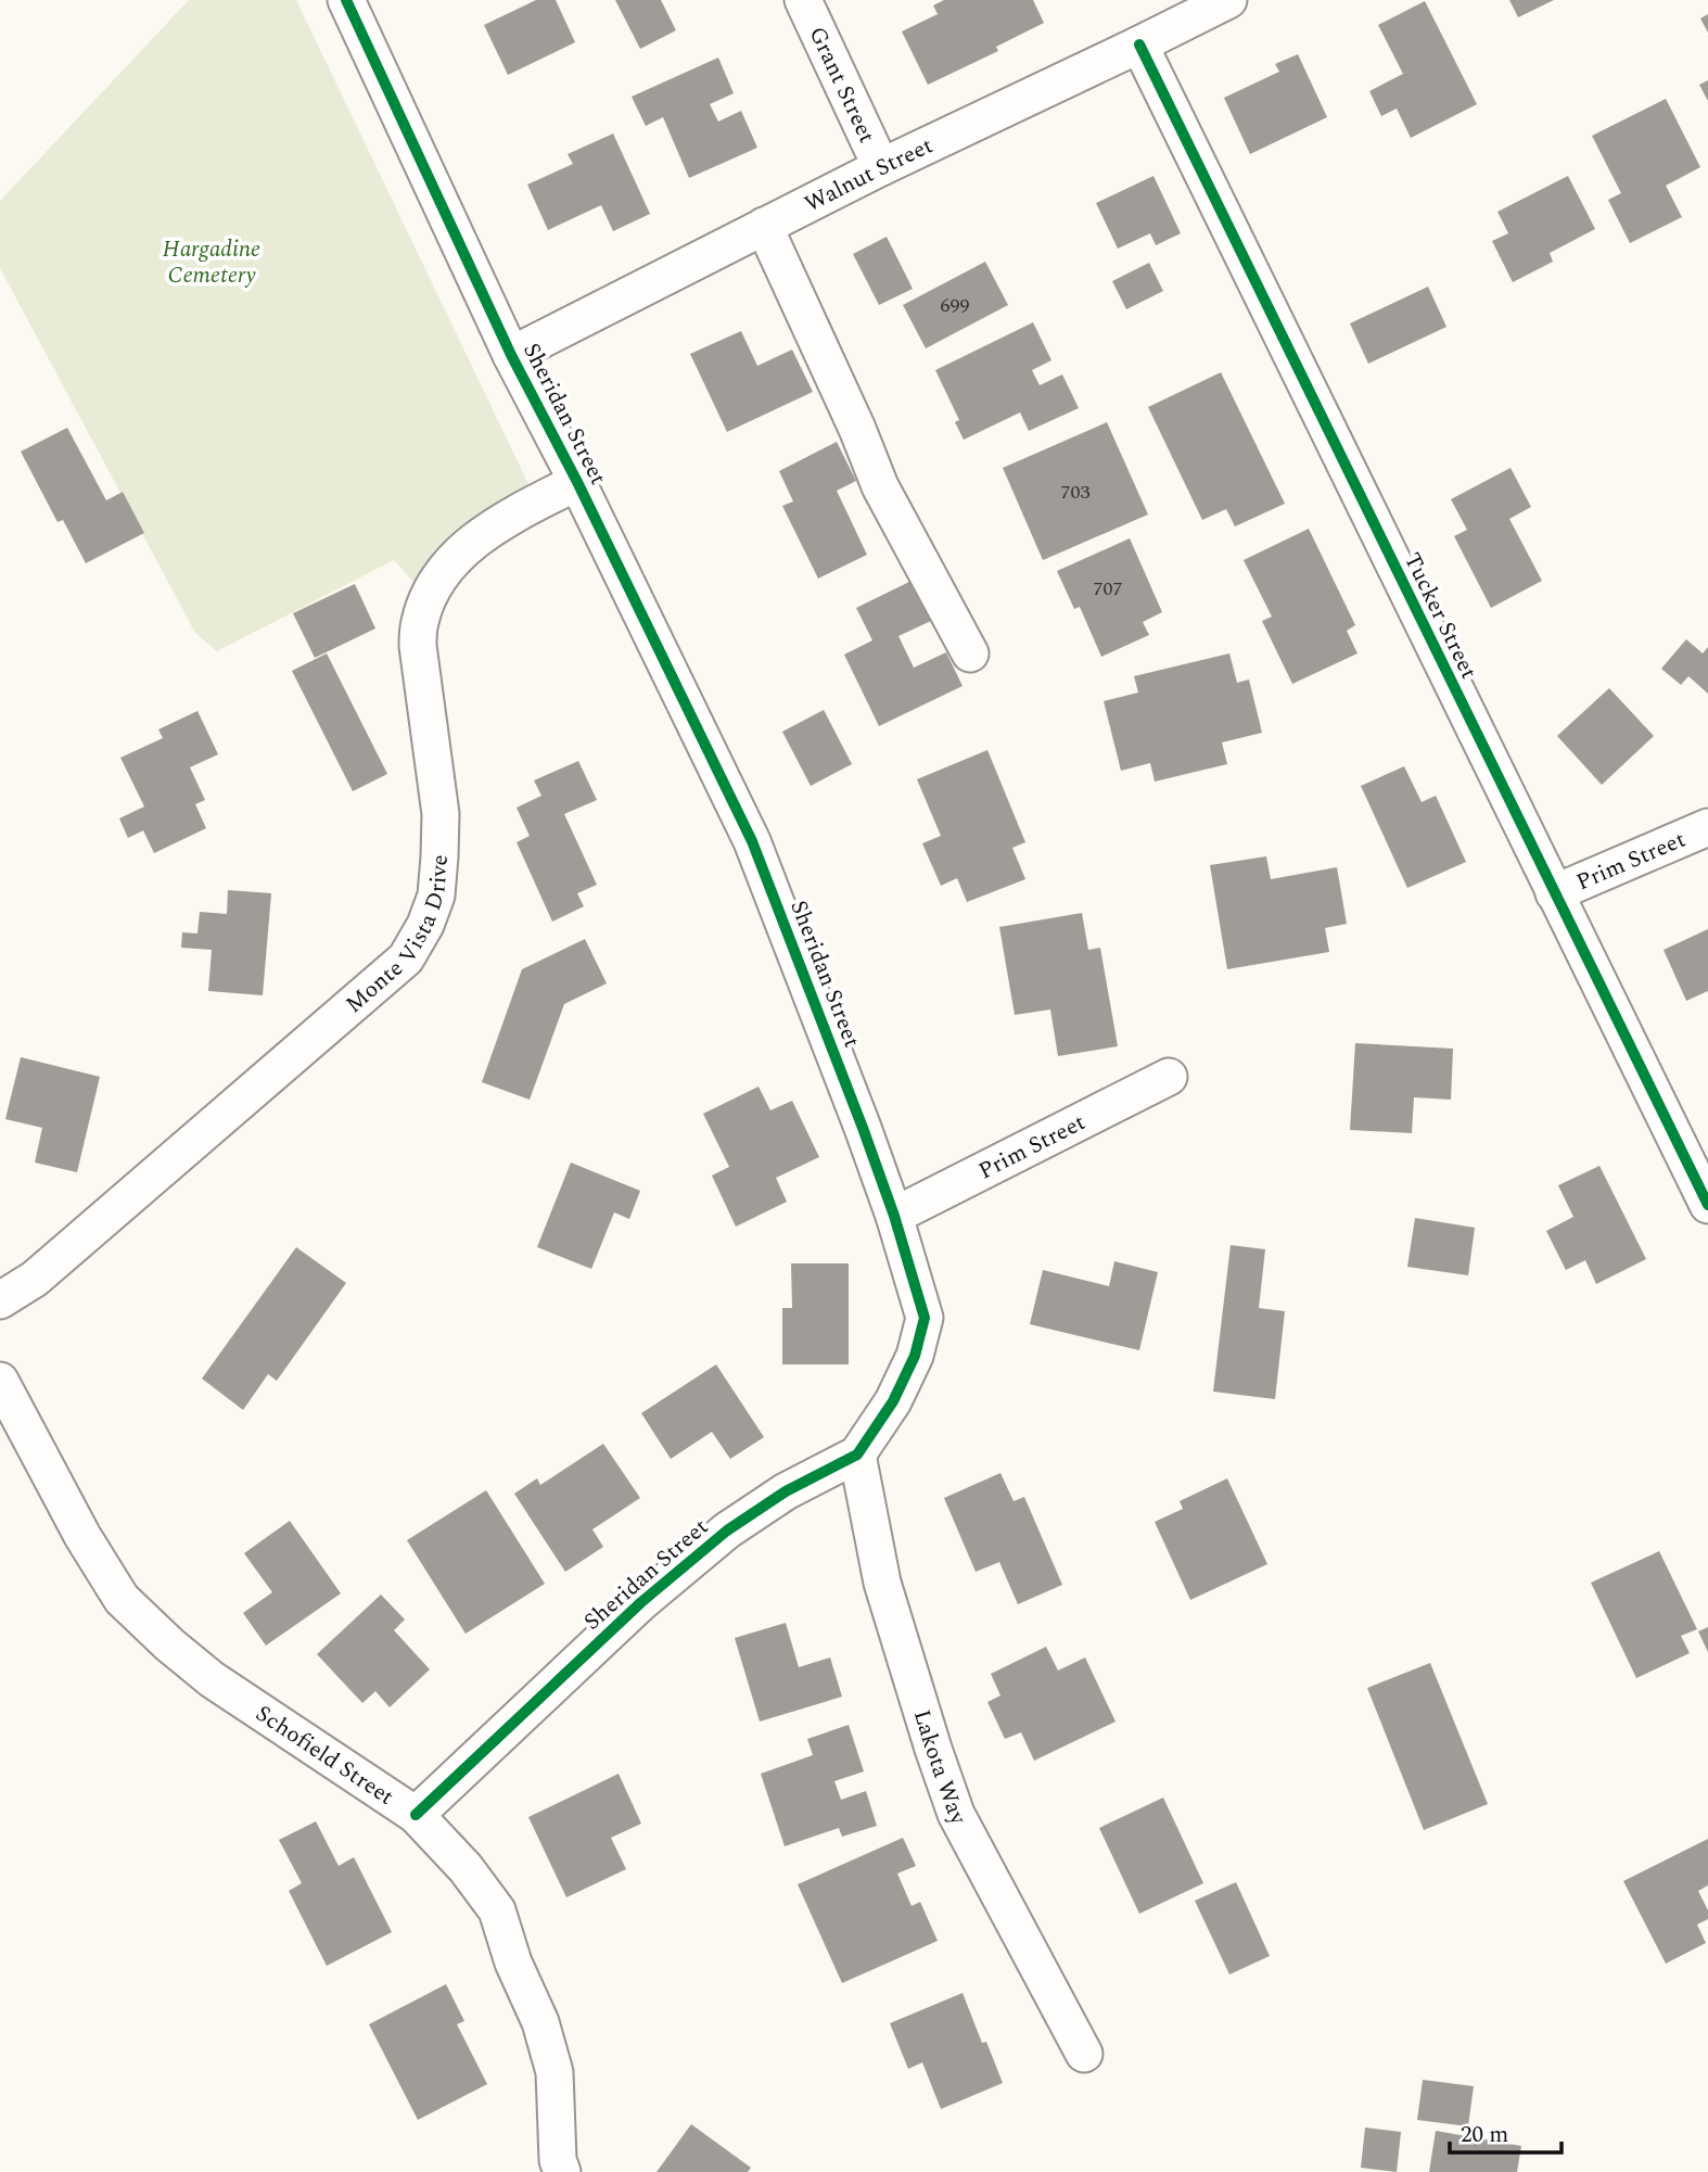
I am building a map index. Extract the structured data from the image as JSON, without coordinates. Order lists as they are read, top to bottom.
{
  "streets": {
    "street": [
      "Grant Street",
      "Walnut Street",
      "Sheridan Street",
      "Tucker Street",
      "Prim Street",
      "Monte Vista Drive",
      "Schofield Street",
      "Lakota Way"
    ]
  },
  "crossings": [
    ["Grant Street", "Walnut Street"],
    ["Walnut Street", "Sheridan Street"],
    ["Walnut Street", "Tucker Street"],
    ["Sheridan Street", "Prim Street"],
    ["Sheridan Street", "Monte Vista Drive"],
    ["Sheridan Street", "Schofield Street"],
    ["Sheridan Street", "Lakota Way"],
    ["Tucker Street", "Prim Street"]
  ],
  "parks": ["Hargadine Cemetery"],
  "house_numbers": ["699", "703", "707"],
  "scale_bar": "20 m"
}
